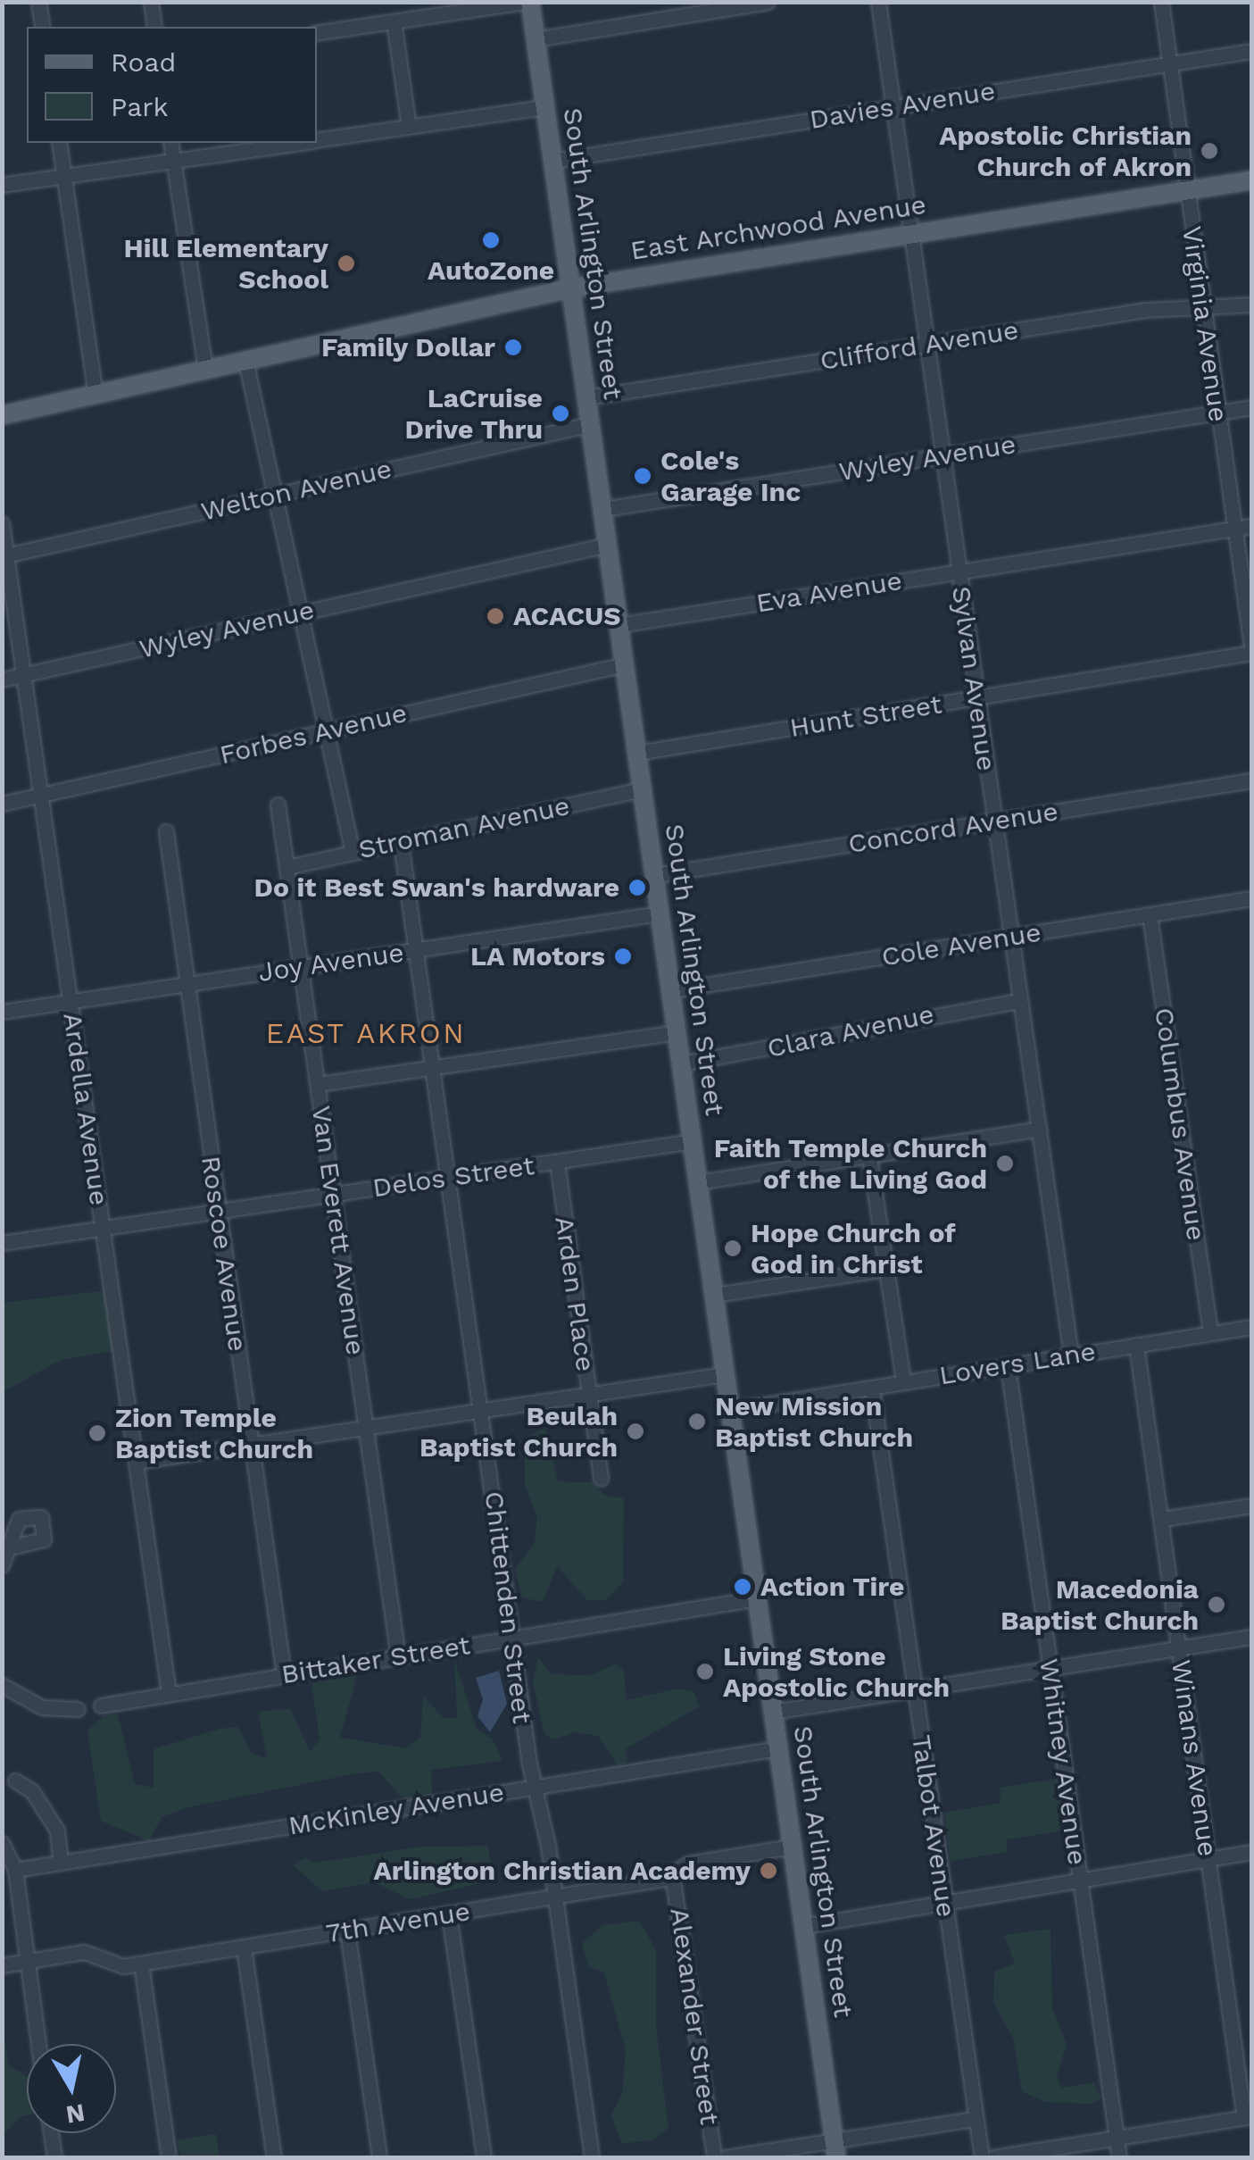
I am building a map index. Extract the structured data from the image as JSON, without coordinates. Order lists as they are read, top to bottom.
{
  "streets": {
    "main road": ["East Archwood Avenue", "South Arlington Street"],
    "street": [
      "Davies Avenue",
      "Virginia Avenue",
      "Clifford Avenue",
      "Wyley Avenue",
      "Welton Avenue",
      "Eva Avenue",
      "Sylvan Avenue",
      "Hunt Street",
      "Forbes Avenue",
      "Stroman Avenue",
      "Concord Avenue",
      "Cole Avenue",
      "Joy Avenue",
      "Clara Avenue",
      "Ardella Avenue",
      "Columbus Avenue",
      "Delos Street",
      "Van Everett Avenue",
      "Roscoe Avenue",
      "Arden Place",
      "Lovers Lane",
      "Chittenden Street",
      "Bittaker Street",
      "Winans Avenue",
      "Whitney Avenue",
      "McKinley Avenue",
      "Talbot Avenue",
      "7th Avenue",
      "Alexander Street"
    ]
  },
  "crossings": [
    ["Davies Avenue", "South Arlington Street"],
    ["Davies Avenue", "Virginia Avenue"],
    ["Davies Avenue", "Sylvan Avenue"],
    ["East Archwood Avenue", "South Arlington Street"],
    ["East Archwood Avenue", "Virginia Avenue"],
    ["East Archwood Avenue", "Sylvan Avenue"],
    ["South Arlington Street", "Clifford Avenue"],
    ["South Arlington Street", "Wyley Avenue"],
    ["South Arlington Street", "Welton Avenue"],
    ["South Arlington Street", "Eva Avenue"],
    ["South Arlington Street", "Hunt Street"],
    ["South Arlington Street", "Forbes Avenue"],
    ["South Arlington Street", "Stroman Avenue"],
    ["South Arlington Street", "Concord Avenue"],
    ["South Arlington Street", "Cole Avenue"],
    ["South Arlington Street", "Joy Avenue"],
    ["South Arlington Street", "Clara Avenue"],
    ["South Arlington Street", "Delos Street"],
    ["South Arlington Street", "Lovers Lane"],
    ["South Arlington Street", "Bittaker Street"],
    ["South Arlington Street", "McKinley Avenue"],
    ["South Arlington Street", "7th Avenue"],
    ["Virginia Avenue", "Clifford Avenue"],
    ["Virginia Avenue", "Wyley Avenue"],
    ["Virginia Avenue", "Eva Avenue"],
    ["Clifford Avenue", "Sylvan Avenue"],
    ["Wyley Avenue", "Sylvan Avenue"],
    ["Wyley Avenue", "Ardella Avenue"],
    ["Welton Avenue", "Ardella Avenue"],
    ["Eva Avenue", "Sylvan Avenue"],
    ["Sylvan Avenue", "Hunt Street"],
    ["Sylvan Avenue", "Concord Avenue"],
    ["Sylvan Avenue", "Cole Avenue"],
    ["Sylvan Avenue", "Clara Avenue"],
    ["Sylvan Avenue", "Lovers Lane"],
    ["Forbes Avenue", "Ardella Avenue"],
    ["Stroman Avenue", "Van Everett Avenue"],
    ["Stroman Avenue", "Chittenden Street"],
    ["Cole Avenue", "Columbus Avenue"],
    ["Joy Avenue", "Ardella Avenue"],
    ["Joy Avenue", "Van Everett Avenue"],
    ["Joy Avenue", "Roscoe Avenue"],
    ["Joy Avenue", "Chittenden Street"],
    ["Ardella Avenue", "Delos Street"],
    ["Ardella Avenue", "Bittaker Street"],
    ["Columbus Avenue", "Lovers Lane"],
    ["Delos Street", "Van Everett Avenue"],
    ["Delos Street", "Roscoe Avenue"],
    ["Delos Street", "Arden Place"],
    ["Delos Street", "Chittenden Street"],
    ["Van Everett Avenue", "Bittaker Street"],
    ["Roscoe Avenue", "Bittaker Street"],
    ["Lovers Lane", "Winans Avenue"],
    ["Lovers Lane", "Whitney Avenue"],
    ["Lovers Lane", "Talbot Avenue"],
    ["Chittenden Street", "Bittaker Street"],
    ["Chittenden Street", "McKinley Avenue"],
    ["Chittenden Street", "7th Avenue"],
    ["7th Avenue", "Alexander Street"]
  ],
  "districts": ["EAST AKRON"],
  "places": [
    "Apostolic Christian Church of Akron",
    "AutoZone",
    "Hill Elementary School",
    "Family Dollar",
    "LaCruise Drive Thru",
    "Cole's Garage Inc",
    "ACACUS",
    "Do it Best Swan's hardware",
    "LA Motors",
    "Faith Temple Church of the Living God",
    "Hope Church of God in Christ",
    "New Mission Baptist Church",
    "Beulah Baptist Church",
    "Zion Temple Baptist Church",
    "Action Tire",
    "Macedonia Baptist Church",
    "Living Stone Apostolic Church",
    "Arlington Christian Academy"
  ],
  "legend": ["Road", "Park"],
  "north": "bottom"
}
